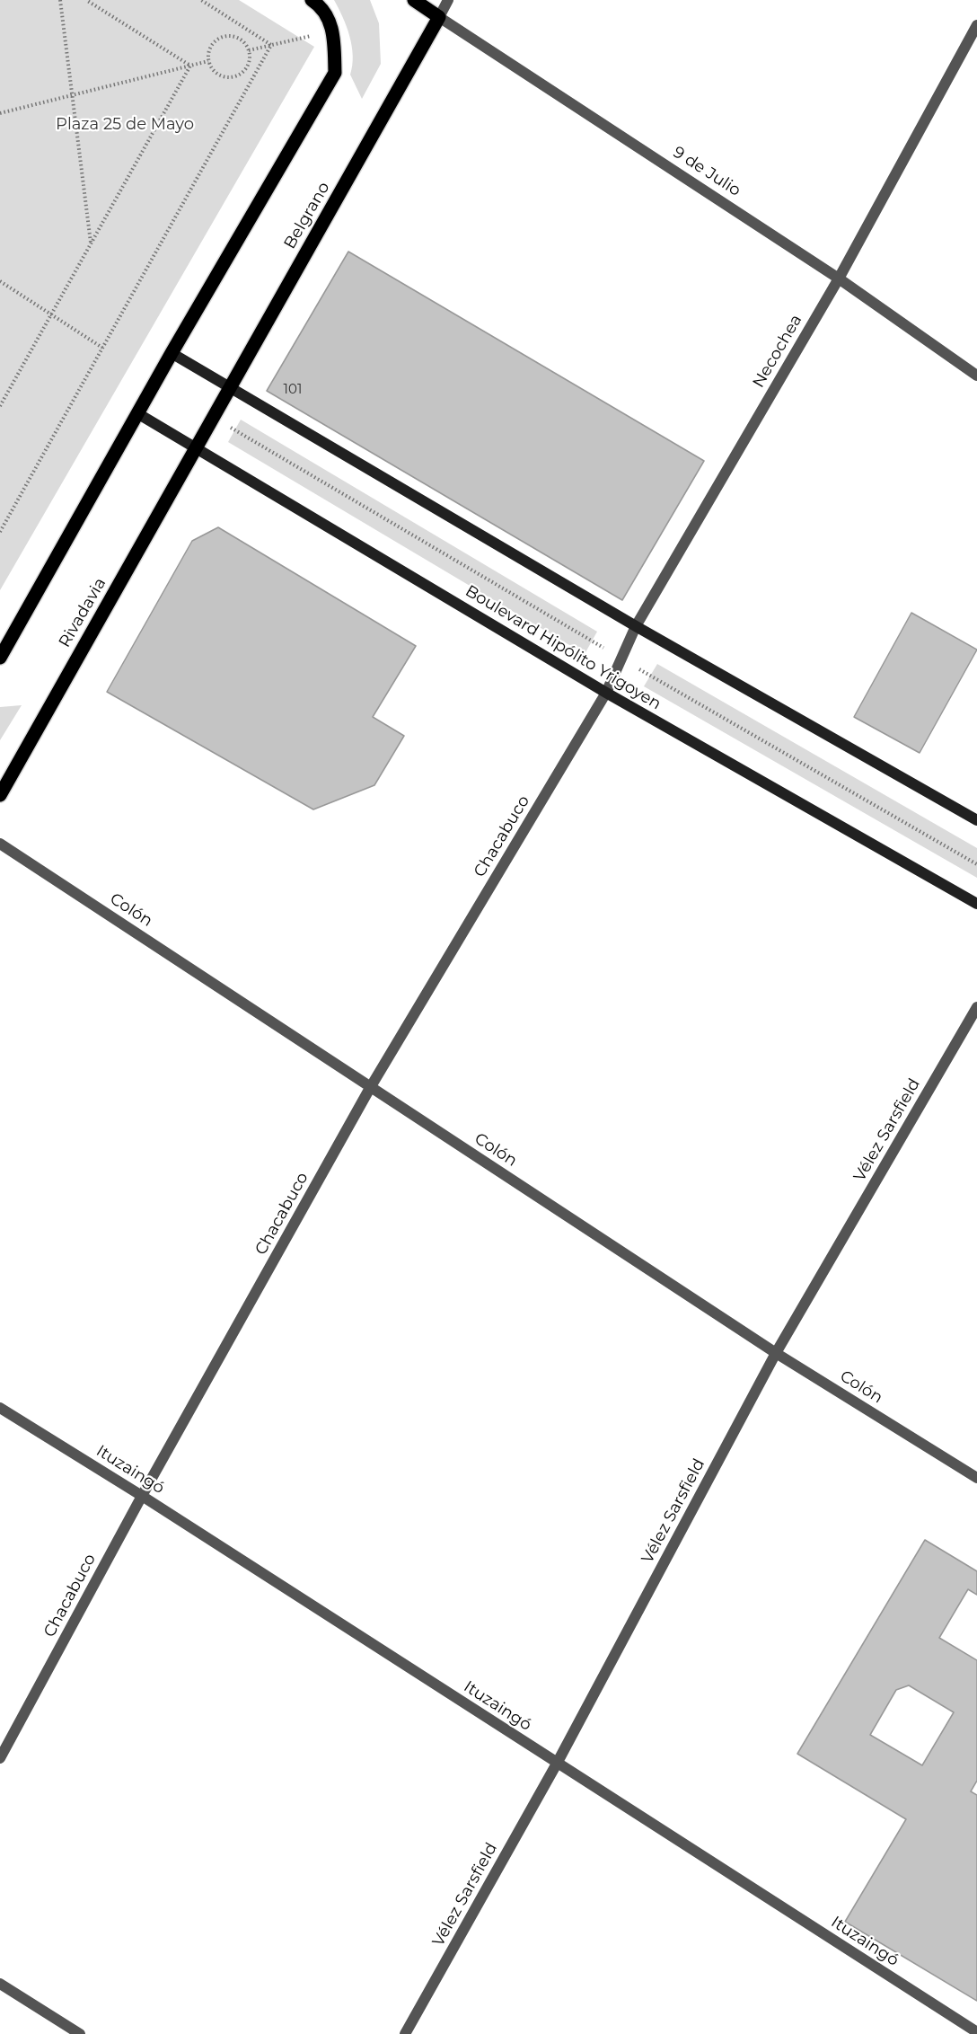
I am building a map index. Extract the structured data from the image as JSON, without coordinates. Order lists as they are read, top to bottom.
{
  "streets": {
    "main road": [
      "9 de Julio",
      "Belgrano",
      "Rivadavia",
      "Boulevard Hipólito Yrigoyen"
    ],
    "street": [
      "Necochea",
      "Chacabuco",
      "Colón",
      "Vélez Sarsfield",
      "Ituzaingó"
    ]
  },
  "crossings": [
    ["9 de Julio", "Belgrano"],
    ["9 de Julio", "Necochea"],
    ["Belgrano", "Rivadavia"],
    ["Belgrano", "Boulevard Hipólito Yrigoyen"],
    ["Necochea", "Boulevard Hipólito Yrigoyen"],
    ["Necochea", "Chacabuco"],
    ["Rivadavia", "Boulevard Hipólito Yrigoyen"],
    ["Boulevard Hipólito Yrigoyen", "Chacabuco"],
    ["Chacabuco", "Colón"],
    ["Chacabuco", "Ituzaingó"],
    ["Colón", "Vélez Sarsfield"],
    ["Vélez Sarsfield", "Ituzaingó"]
  ],
  "parks": ["Plaza 25 de Mayo"],
  "house_numbers": ["101"]
}
